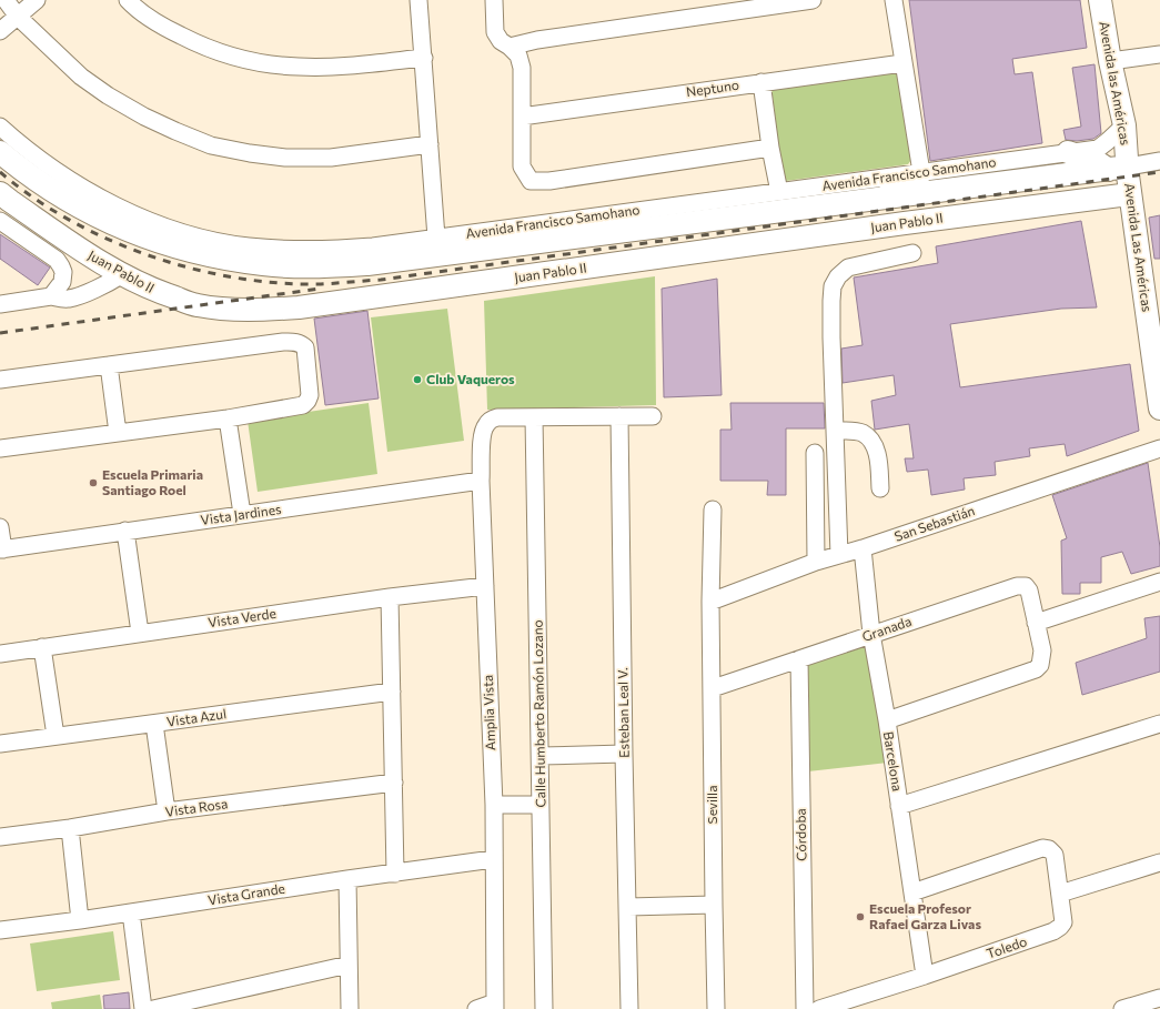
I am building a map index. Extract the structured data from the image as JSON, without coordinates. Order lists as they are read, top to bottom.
{
  "streets": {
    "main road": ["Avenida las Américas", "Juan Pablo II", "Avenida Las Américas"],
    "street": [
      "Neptuno",
      "Avenida Francisco Samohano",
      "Vista Jardines",
      "San Sebastián",
      "Vista Verde",
      "Granada",
      "Amplia Vista",
      "Esteban Leal V.",
      "Calle Humberto Ramón Lozano",
      "Vista Azul",
      "Barcelona",
      "Sevilla",
      "Vista Rosa",
      "Córdoba",
      "Vista Grande",
      "Toledo"
    ]
  },
  "crossings": [
    ["Avenida las Américas", "Avenida Francisco Samohano"],
    ["Avenida las Américas", "Juan Pablo II"],
    ["Avenida las Américas", "Avenida Las Américas"],
    ["Juan Pablo II", "Avenida Las Américas"],
    ["Vista Jardines", "Amplia Vista"],
    ["San Sebastián", "Barcelona"],
    ["San Sebastián", "Sevilla"],
    ["Vista Verde", "Amplia Vista"],
    ["Granada", "Barcelona"],
    ["Granada", "Sevilla"],
    ["Granada", "Córdoba"],
    ["Amplia Vista", "Calle Humberto Ramón Lozano"],
    ["Amplia Vista", "Vista Grande"],
    ["Barcelona", "Toledo"]
  ],
  "places": ["Club Vaqueros", "Escuela Primaria Santiago Roel", "Escuela Profesor Rafael Garza Livas"]
}
